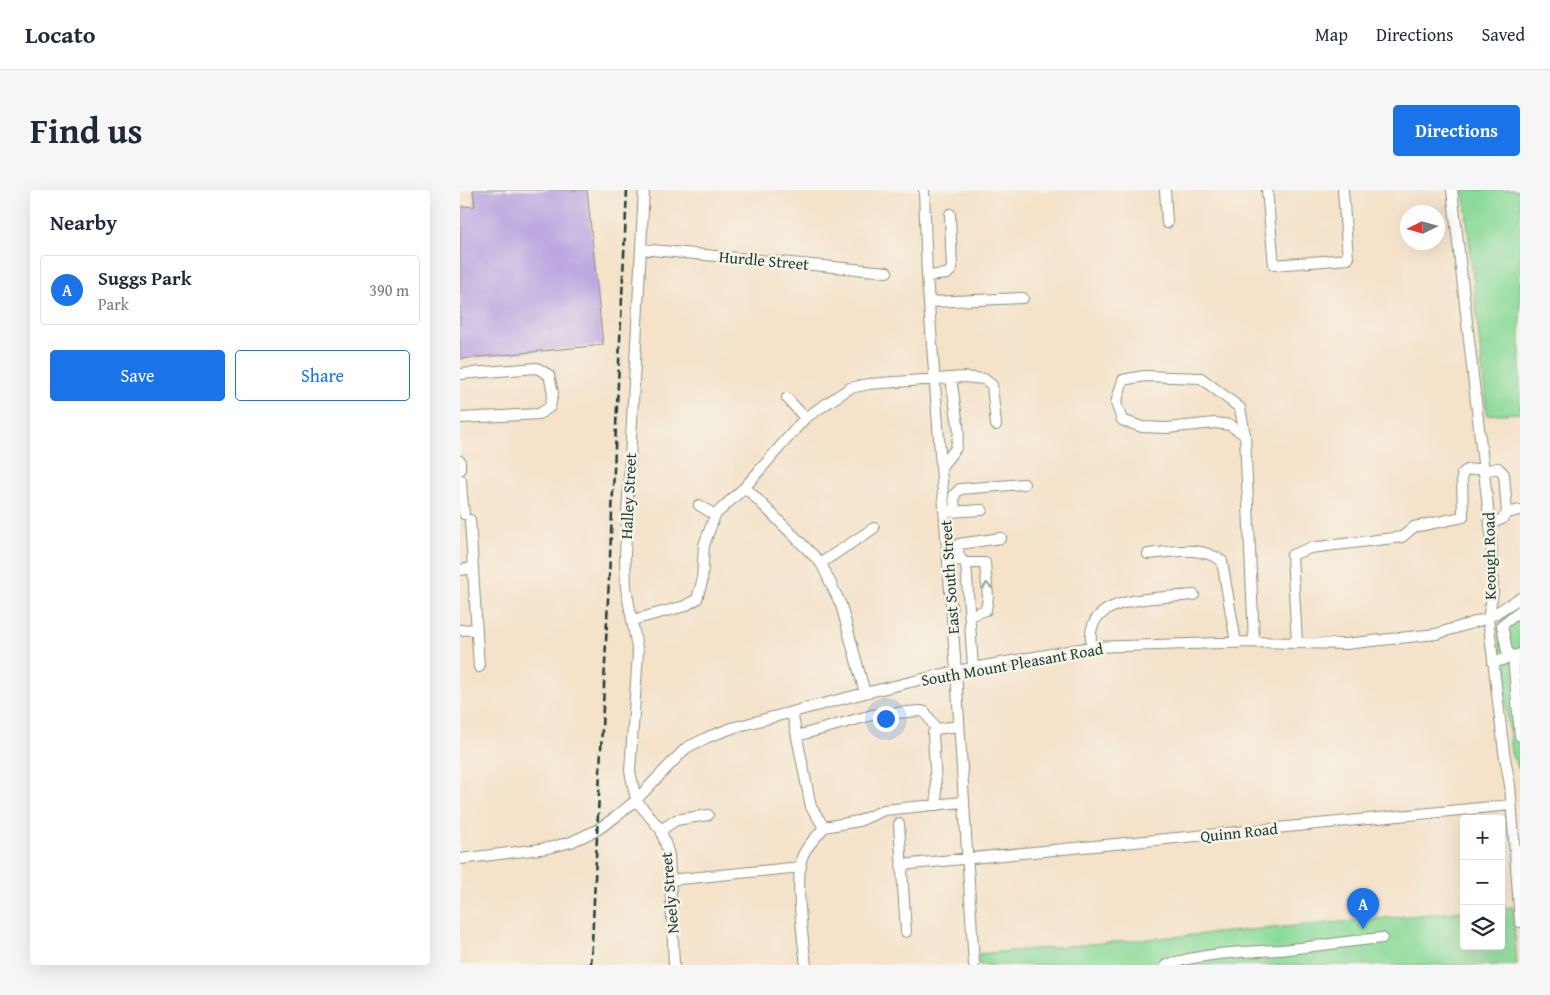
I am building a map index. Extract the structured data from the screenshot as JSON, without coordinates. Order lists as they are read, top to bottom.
{
  "streets": {
    "street": [
      "Hurdle Street",
      "Halley Street",
      "Keough Road",
      "East South Street",
      "South Mount Pleasant Road",
      "Quinn Road",
      "Neely Street"
    ]
  },
  "crossings": [
    ["Hurdle Street", "Halley Street"],
    ["Halley Street", "South Mount Pleasant Road"],
    ["Halley Street", "Neely Street"],
    ["Keough Road", "South Mount Pleasant Road"],
    ["Keough Road", "Quinn Road"],
    ["East South Street", "South Mount Pleasant Road"],
    ["East South Street", "Quinn Road"],
    ["South Mount Pleasant Road", "Neely Street"]
  ],
  "north": "left",
  "page": {
    "header": "Locato",
    "nav": ["Map", "Directions", "Saved"],
    "title": "Find us",
    "buttons": [
      "Directions",
      ["Save", "Share"]
    ],
    "heading": "Nearby",
    "list": [
      {
        "mark": "A",
        "name": "Suggs Park",
        "note": "Park",
        "value": "390 m"
      }
    ],
    "map_buttons": ["+", "−"],
    "pins": "A"
  }
}
